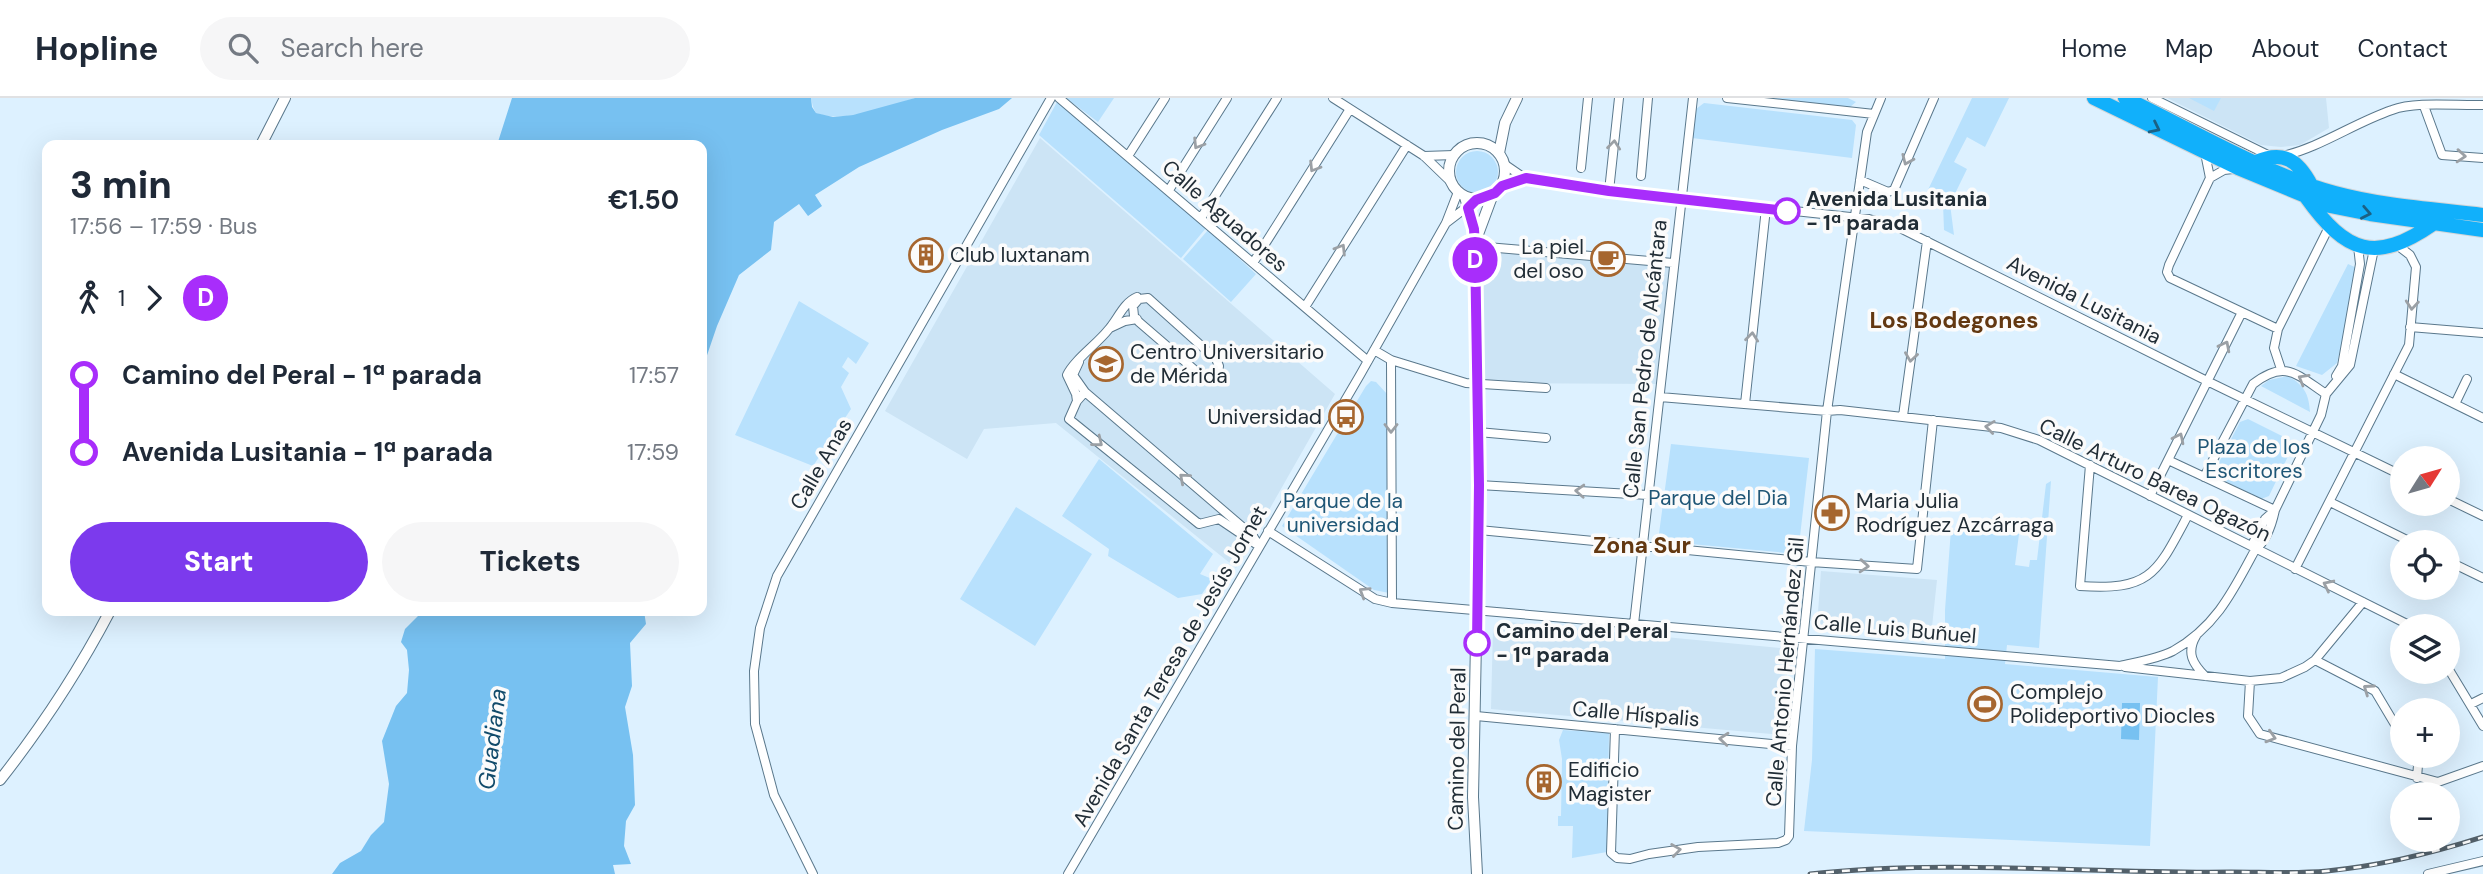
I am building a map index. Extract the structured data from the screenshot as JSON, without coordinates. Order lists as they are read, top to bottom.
{
  "streets": {
    "street": [
      "Calle Aguadores",
      "Avenida Lusitania",
      "Calle San Pedro de Alcántara",
      "Calle Anas",
      "Calle Arturo Barea Ogazón",
      "Calle Luis Buñuel",
      "Avenida Santa Teresa de Jesús Jornet",
      "Calle Antonio Hernández Gil",
      "Calle Híspalis",
      "Camino del Peral"
    ]
  },
  "crossings": [
    ["Calle Aguadores", "Avenida Santa Teresa de Jesús Jornet"],
    ["Avenida Lusitania", "Calle San Pedro de Alcántara"],
    ["Avenida Lusitania", "Avenida Santa Teresa de Jesús Jornet"],
    ["Avenida Lusitania", "Calle Antonio Hernández Gil"],
    ["Avenida Lusitania", "Camino del Peral"],
    ["Calle San Pedro de Alcántara", "Calle Arturo Barea Ogazón"],
    ["Calle San Pedro de Alcántara", "Calle Luis Buñuel"],
    ["Calle Arturo Barea Ogazón", "Calle Luis Buñuel"],
    ["Calle Arturo Barea Ogazón", "Calle Antonio Hernández Gil"],
    ["Calle Luis Buñuel", "Avenida Santa Teresa de Jesús Jornet"],
    ["Calle Luis Buñuel", "Calle Antonio Hernández Gil"],
    ["Calle Luis Buñuel", "Camino del Peral"],
    ["Avenida Santa Teresa de Jesús Jornet", "Camino del Peral"],
    ["Calle Antonio Hernández Gil", "Calle Híspalis"],
    ["Calle Híspalis", "Camino del Peral"]
  ],
  "one_way": ["Calle Híspalis"],
  "districts": ["Los Bodegones", "Zona Sur"],
  "water": ["Guadiana"],
  "parks": ["Plaza de los Escritores", "Parque del Dia", "Parque de la universidad"],
  "places": {
    "other": ["Avenida Lusitania - 1ª parada", "Camino del Peral - 1ª parada"],
    "building": ["Club Iuxtanam", "Edificio Magister"],
    "cafe": ["La piel del oso"],
    "school or university": ["Centro Universitario de Mérida"],
    "bus stop": ["Universidad"],
    "pharmacy": ["Maria Julia Rodríguez Azcárraga"],
    "sports": ["Complejo Polideportivo Diocles"]
  },
  "lines": ["bus line D"],
  "north": "top right",
  "page": {
    "header": "Hopline",
    "search": "Search here",
    "nav": [
      "Home",
      "Map",
      "About",
      "Contact"
    ],
    "on_map": "D",
    "heading": ["3 min", "17:56 – 17:59 · Bus", "€1.50"],
    "legs": ["1", "D"],
    "list": [
      {
        "name": "Camino del Peral - 1ª parada",
        "value": "17:57"
      },
      {
        "name": "Avenida Lusitania - 1ª parada",
        "value": "17:59"
      }
    ],
    "map_buttons": ["+", "−"],
    "buttons": ["Start", "Tickets"]
  }
}
